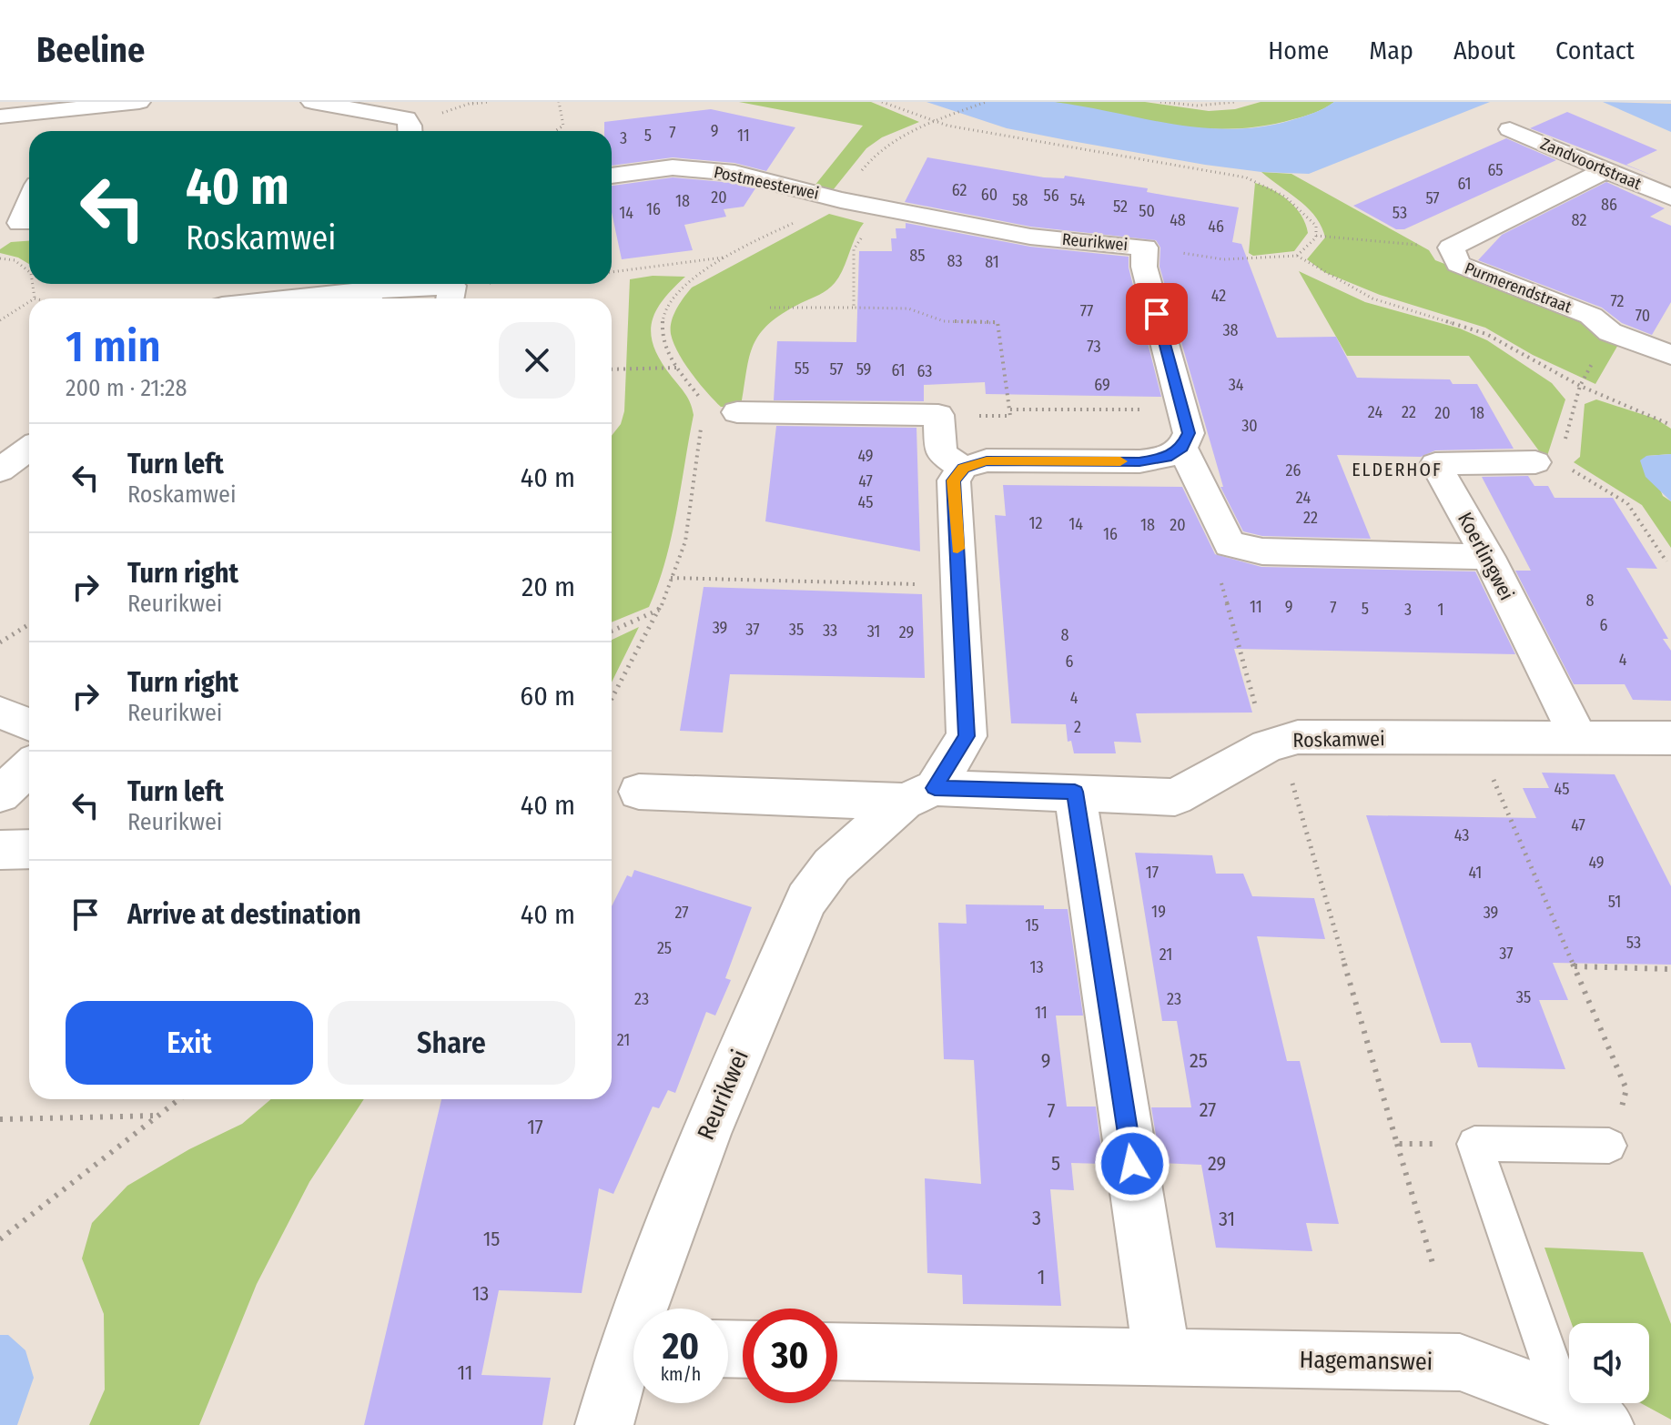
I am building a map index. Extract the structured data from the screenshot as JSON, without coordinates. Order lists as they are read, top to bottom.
{
  "streets": {
    "street": [
      "Zandvoortstraat",
      "Postmeesterwei",
      "Reurikwei",
      "Purmerendstraat",
      "Koerlingwei",
      "Roskamwei",
      "Hagemanswei"
    ]
  },
  "crossings": [
    ["Zandvoortstraat", "Purmerendstraat"],
    ["Postmeesterwei", "Reurikwei"],
    ["Reurikwei", "Roskamwei"],
    ["Koerlingwei", "Roskamwei"]
  ],
  "districts": ["ELDERHOF"],
  "house_numbers": [
    "9",
    "7",
    "5",
    "11",
    "3",
    "65",
    "61",
    "62",
    "60",
    "56",
    "20",
    "57",
    "58",
    "54",
    "18",
    "86",
    "52",
    "16",
    "50",
    "14",
    "53",
    "48",
    "82",
    "46",
    "85",
    "83",
    "81",
    "42",
    "72",
    "77",
    "70",
    "38",
    "73",
    "55",
    "57",
    "59",
    "61",
    "63",
    "69",
    "34",
    "24",
    "22",
    "20",
    "18",
    "30",
    "49",
    "26",
    "47",
    "24",
    "45",
    "22",
    "12",
    "14",
    "18",
    "20",
    "16",
    "8",
    "11",
    "9",
    "7",
    "5",
    "3",
    "1",
    "6",
    "39",
    "37",
    "35",
    "33",
    "31",
    "29",
    "8",
    "4",
    "6",
    "4",
    "2",
    "45",
    "47",
    "43",
    "49",
    "17",
    "41",
    "51",
    "19",
    "27",
    "39",
    "15",
    "53",
    "25",
    "37",
    "21",
    "13",
    "35",
    "23",
    "23",
    "11",
    "21",
    "9",
    "25",
    "27",
    "7",
    "17",
    "5",
    "29",
    "3",
    "31",
    "15",
    "1",
    "13",
    "11"
  ],
  "page": {
    "header": "Beeline",
    "nav": [
      "Home",
      "Map",
      "About",
      "Contact"
    ],
    "turn": ["40 m", "Roskamwei"],
    "heading": ["1 min", "200 m · 21:28"],
    "list": [
      {
        "name": "Turn left",
        "note": "Roskamwei",
        "value": "40 m"
      },
      {
        "name": "Turn right",
        "note": "Reurikwei",
        "value": "20 m"
      },
      {
        "name": "Turn right",
        "note": "Reurikwei",
        "value": "60 m"
      },
      {
        "name": "Turn left",
        "note": "Reurikwei",
        "value": "40 m"
      },
      {
        "name": "Arrive at destination",
        "value": "40 m"
      }
    ],
    "buttons": ["Exit", "Share"],
    "speed": "20 km/h",
    "limit": "30"
  }
}
